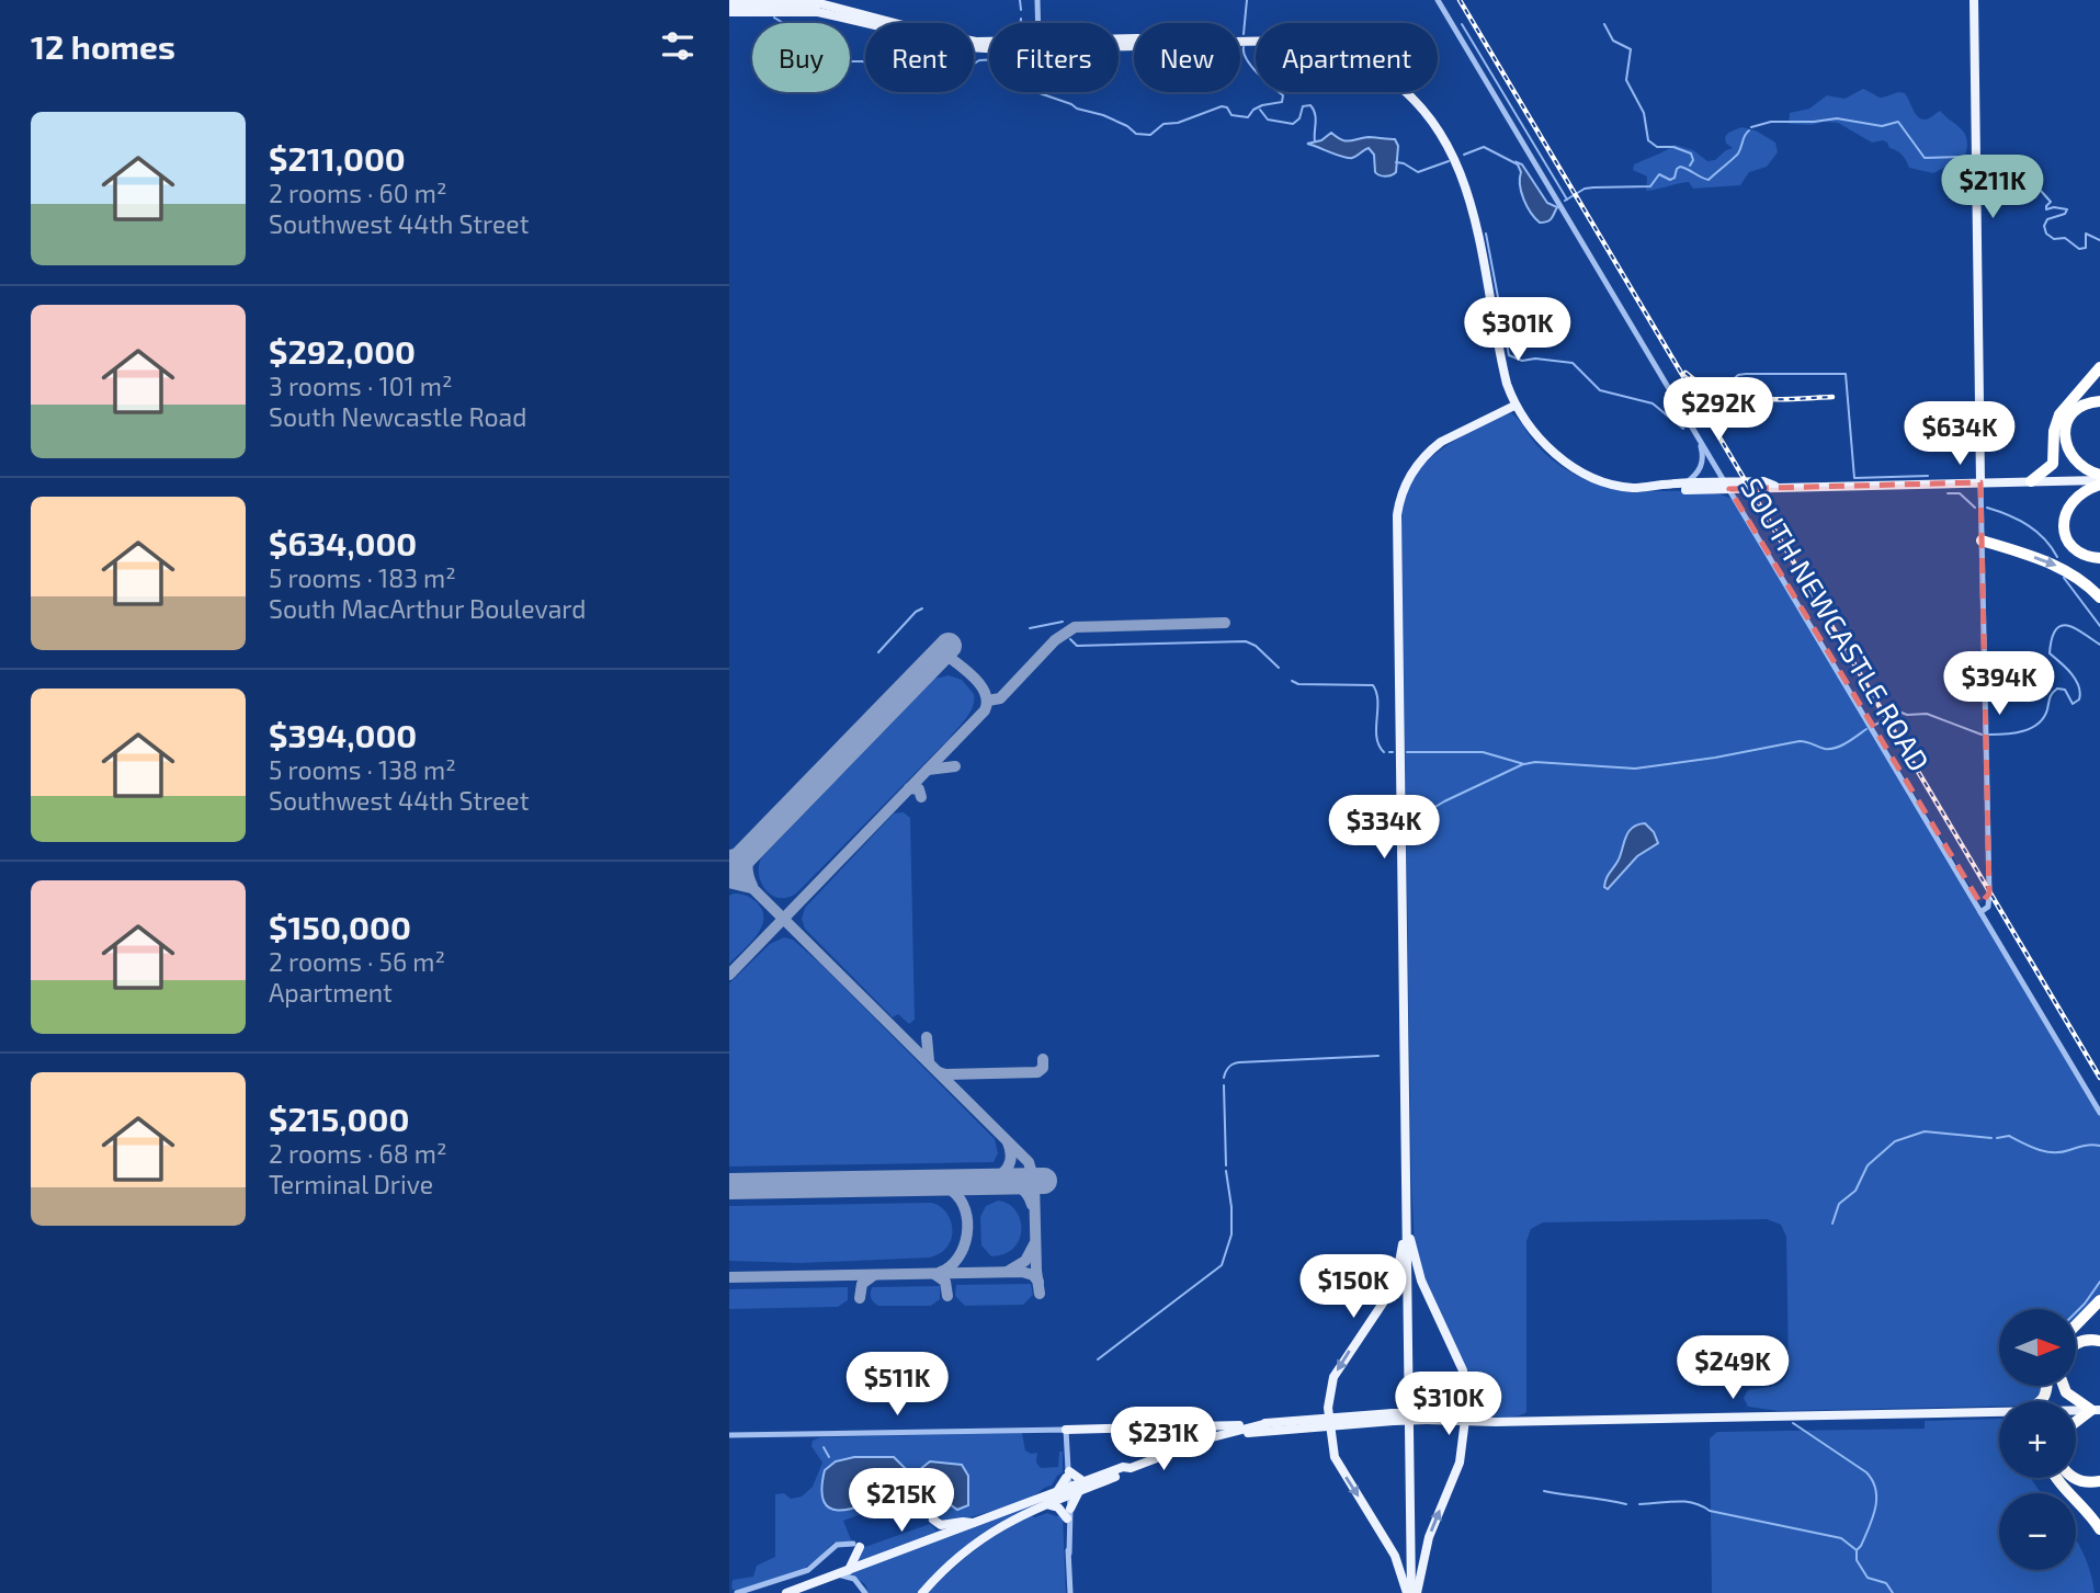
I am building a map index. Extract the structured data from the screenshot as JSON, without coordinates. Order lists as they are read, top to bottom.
{
  "streets": {
    "street": ["SOUTH NEWCASTLE ROAD"]
  },
  "north": "right",
  "page": {
    "heading": "12 homes",
    "chip": [
      "Buy",
      "Rent",
      "Filters",
      "New",
      "Apartment"
    ],
    "list": [
      {
        "name": "$211,000",
        "note": "2 rooms · 60 m² · Southwest 44th Street"
      },
      {
        "name": "$292,000",
        "note": "3 rooms · 101 m² · South Newcastle Road"
      },
      {
        "name": "$634,000",
        "note": "5 rooms · 183 m² · South MacArthur Boulevard"
      },
      {
        "name": "$394,000",
        "note": "5 rooms · 138 m² · Southwest 44th Street"
      },
      {
        "name": "$150,000",
        "note": "2 rooms · 56 m² · Apartment"
      },
      {
        "name": "$215,000",
        "note": "2 rooms · 68 m² · Terminal Drive"
      }
    ],
    "price": [
      "$211K",
      "$301K",
      "$292K",
      "$634K",
      "$394K",
      "$334K",
      "$150K",
      "$249K",
      "$511K",
      "$310K",
      "$231K",
      "$215K"
    ],
    "map_buttons": ["+", "−"]
  }
}
